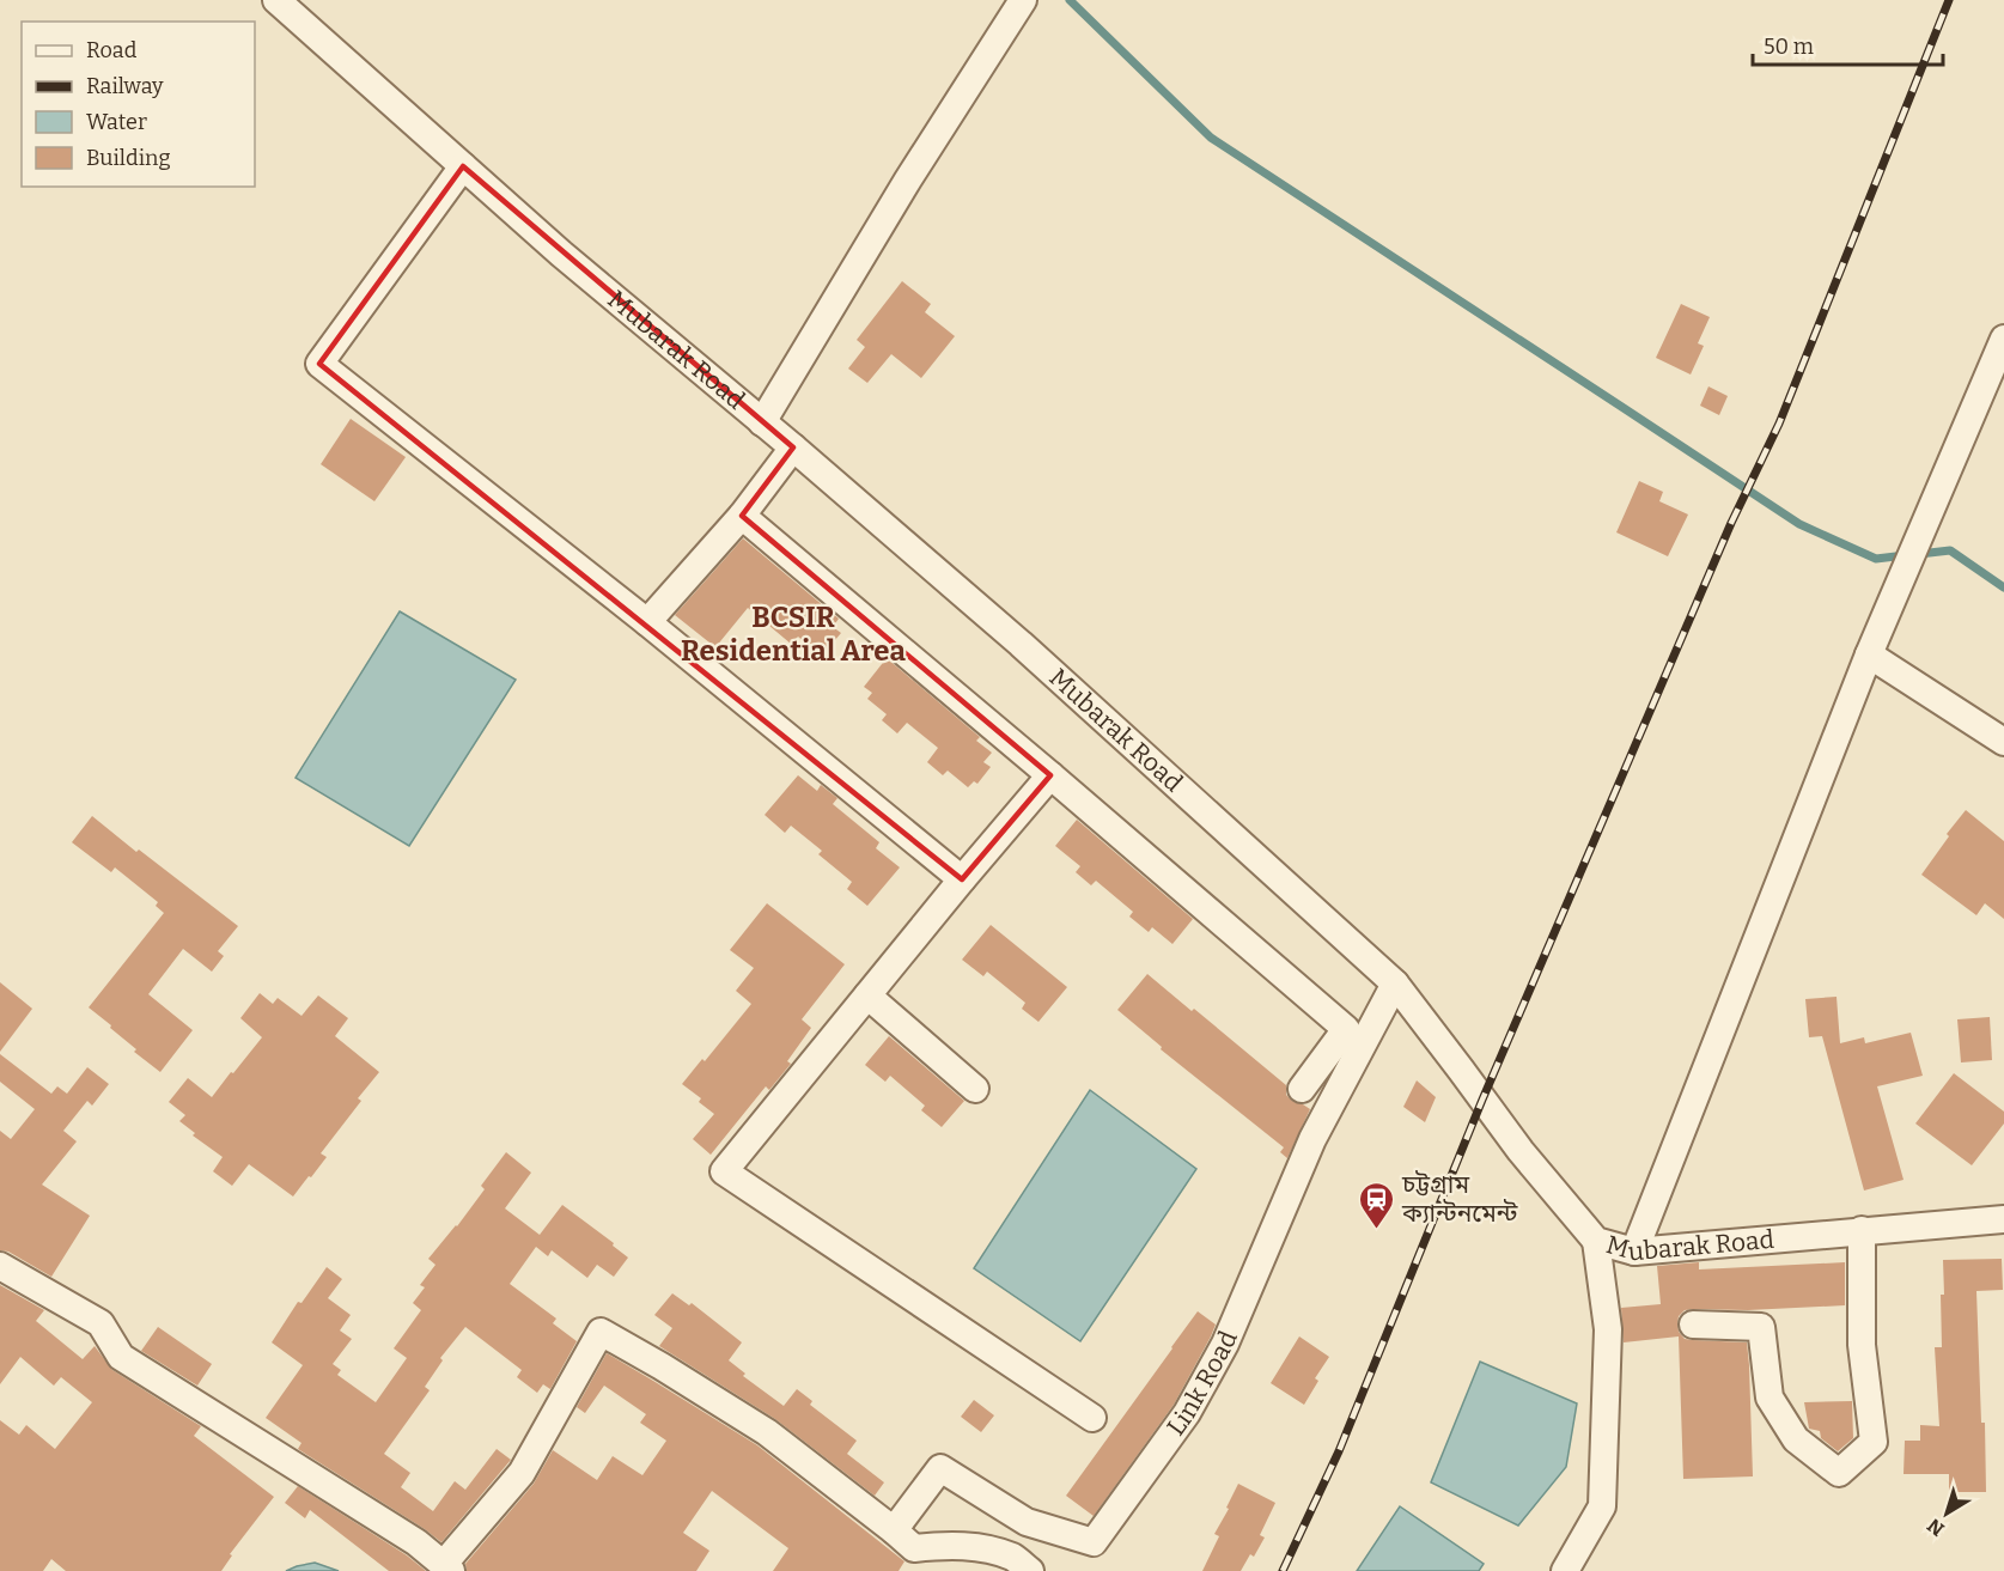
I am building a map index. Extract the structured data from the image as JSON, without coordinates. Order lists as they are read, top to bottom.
{
  "streets": {
    "street": ["Mubarak Road", "Link Road"]
  },
  "crossings": [
    ["Mubarak Road", "Link Road"]
  ],
  "districts": ["BCSIR Residential Area"],
  "places": {
    "station": ["চট্টগ্রাম ক্যান্টনমেন্ট"]
  },
  "legend": [
    "Road",
    "Railway",
    "Water",
    "Building"
  ],
  "scale_bar": "50 m",
  "north": "bottom left"
}
